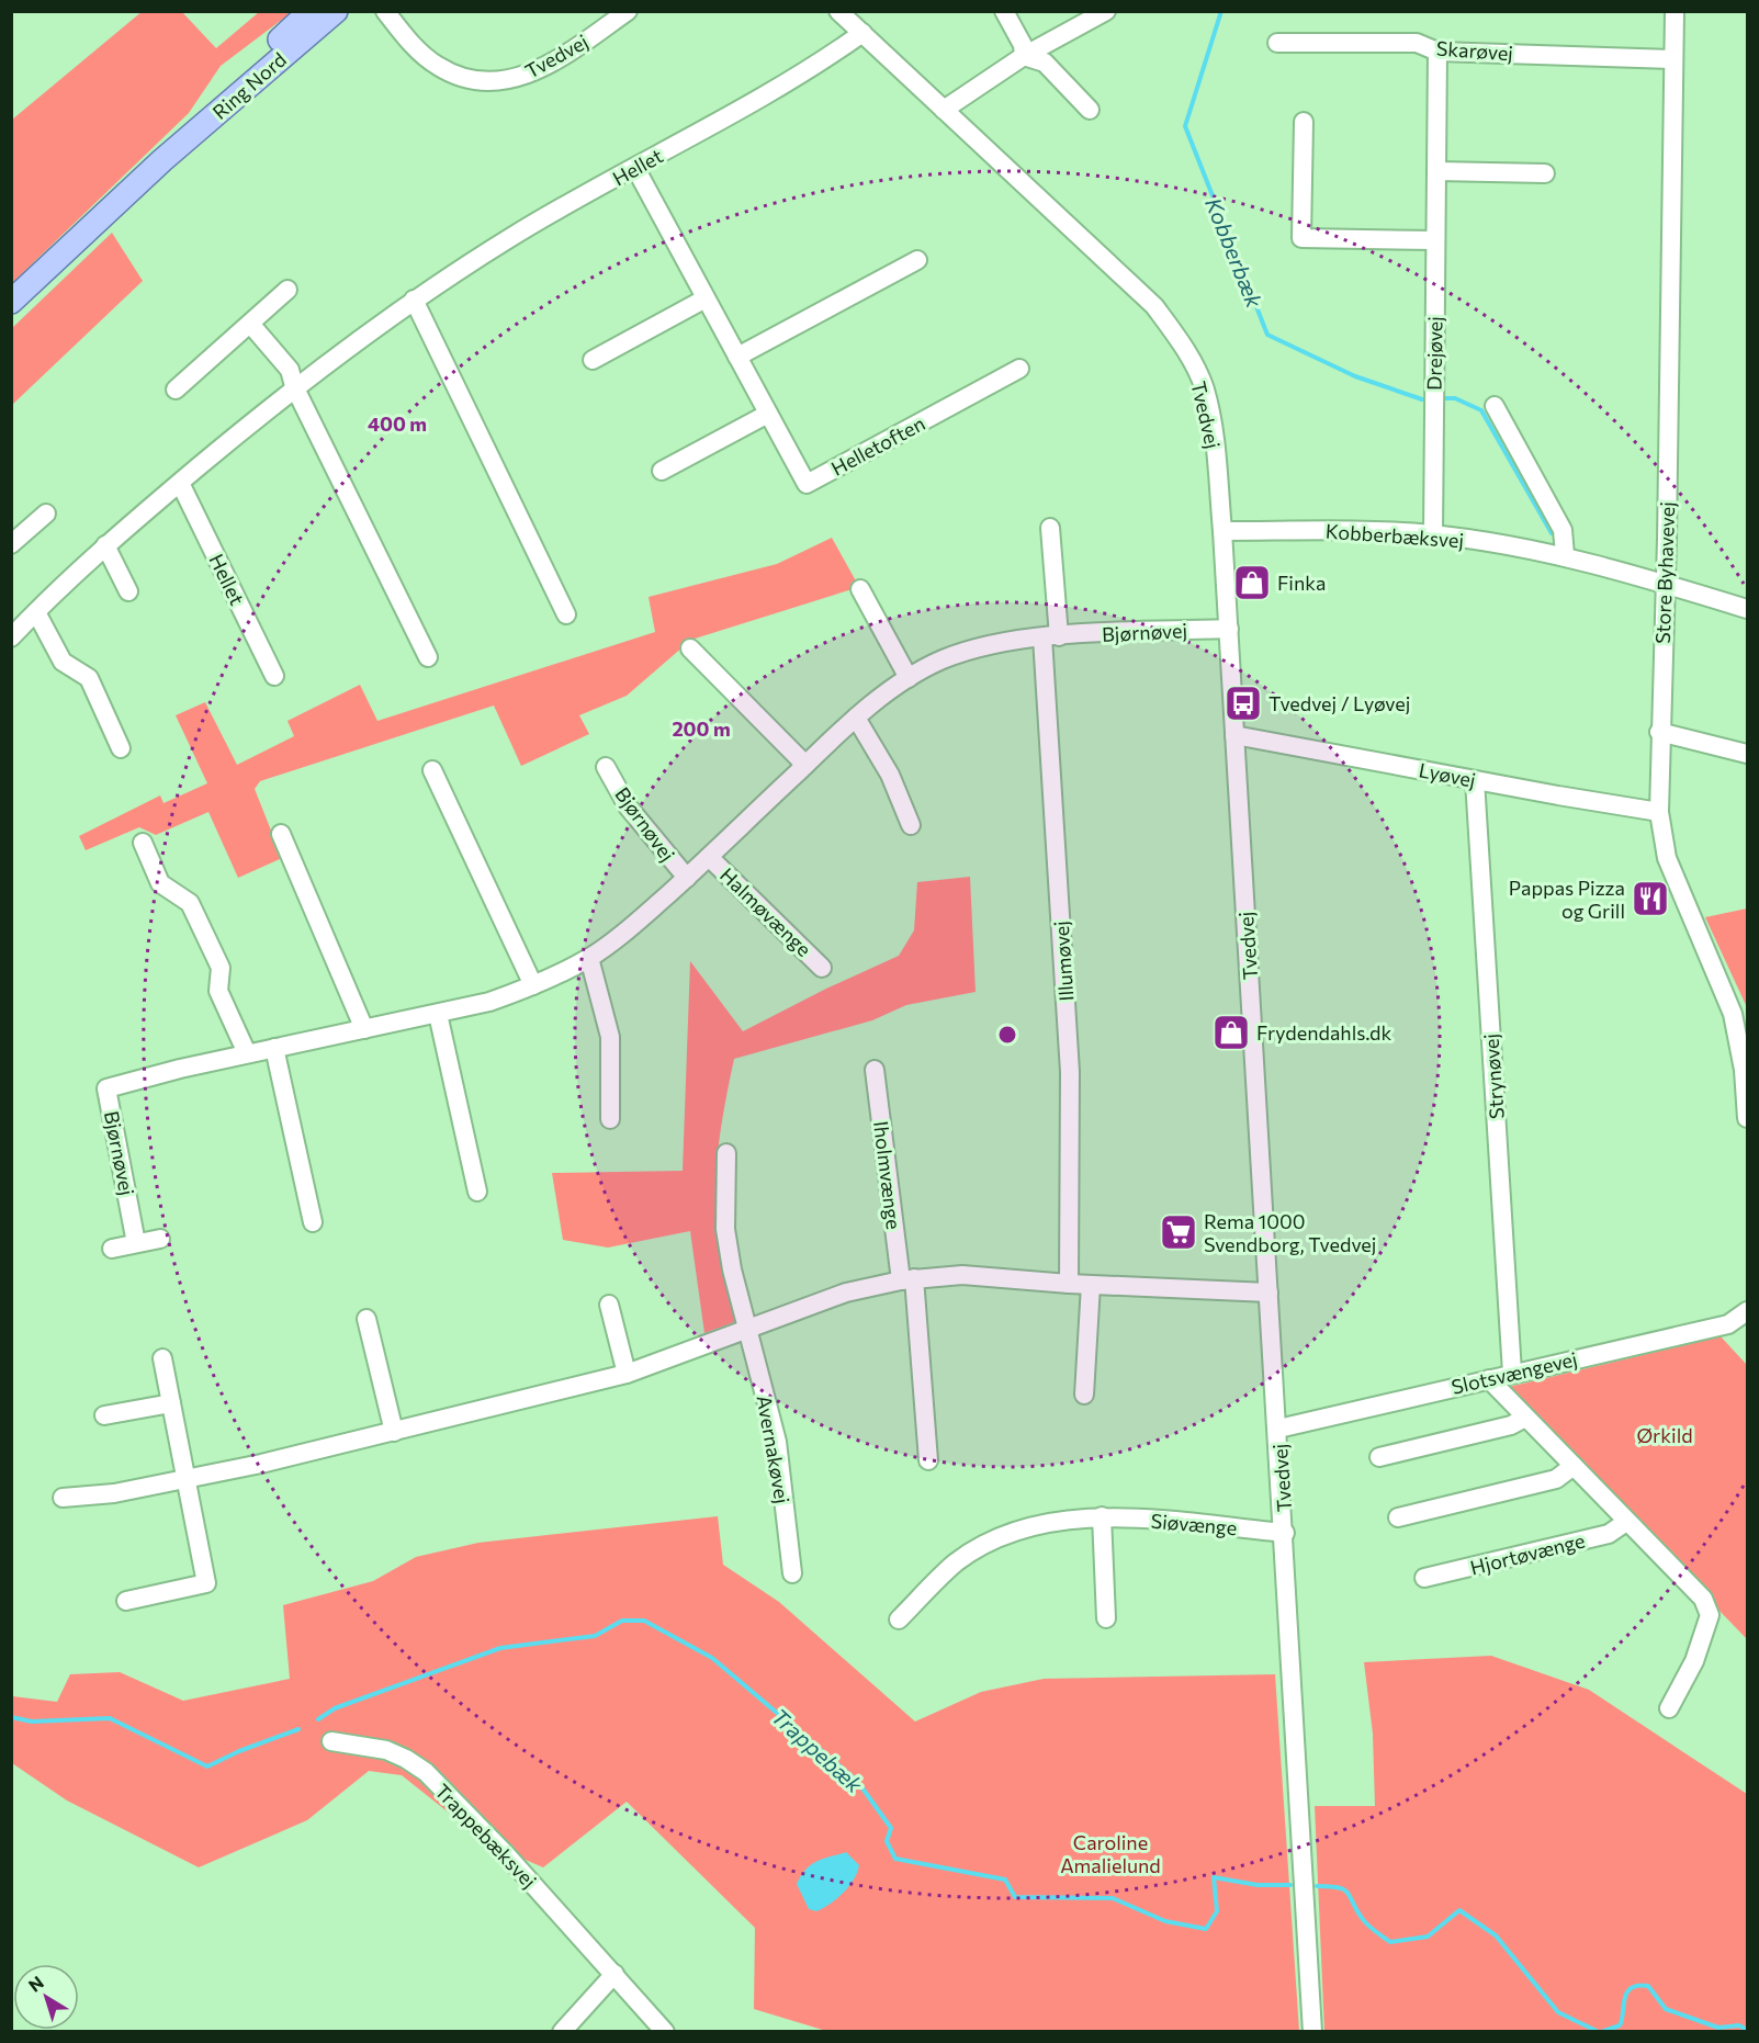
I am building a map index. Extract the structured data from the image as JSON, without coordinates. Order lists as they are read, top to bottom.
{
  "streets": {
    "main road": ["Ring Nord"],
    "street": [
      "Skarøvej",
      "Tvedvej",
      "Hellet",
      "Drejøvej",
      "Helletoften",
      "Kobberbæksvej",
      "Store Byhavevej",
      "Bjørnøvej",
      "Lyøvej",
      "Halmøvænge",
      "Illumøvej",
      "Strynøvej",
      "Iholmvænge",
      "Slotsvængevej",
      "Avernakøvej",
      "Siøvænge",
      "Hjortøvænge",
      "Trappebæksvej"
    ]
  },
  "crossings": [
    ["Skarøvej", "Drejøvej"],
    ["Skarøvej", "Store Byhavevej"],
    ["Tvedvej", "Hellet"],
    ["Tvedvej", "Kobberbæksvej"],
    ["Tvedvej", "Bjørnøvej"],
    ["Tvedvej", "Lyøvej"],
    ["Tvedvej", "Slotsvængevej"],
    ["Tvedvej", "Siøvænge"],
    ["Hellet", "Helletoften"],
    ["Drejøvej", "Kobberbæksvej"],
    ["Kobberbæksvej", "Store Byhavevej"],
    ["Store Byhavevej", "Lyøvej"],
    ["Bjørnøvej", "Halmøvænge"],
    ["Bjørnøvej", "Illumøvej"],
    ["Lyøvej", "Strynøvej"],
    ["Strynøvej", "Slotsvængevej"]
  ],
  "water": ["Kobberbæk", "Trappebæk"],
  "parks": ["Ørkild", "Caroline Amalielund"],
  "places": {
    "shop": ["Finka", "Frydendahls.dk"],
    "bus stop": ["Tvedvej / Lyøvej"],
    "restaurant": ["Pappas Pizza og Grill"],
    "supermarket": ["Rema 1000 Svendborg, Tvedvej"]
  },
  "north": "top left",
  "rings": ["400 m", "200 m"]
}
